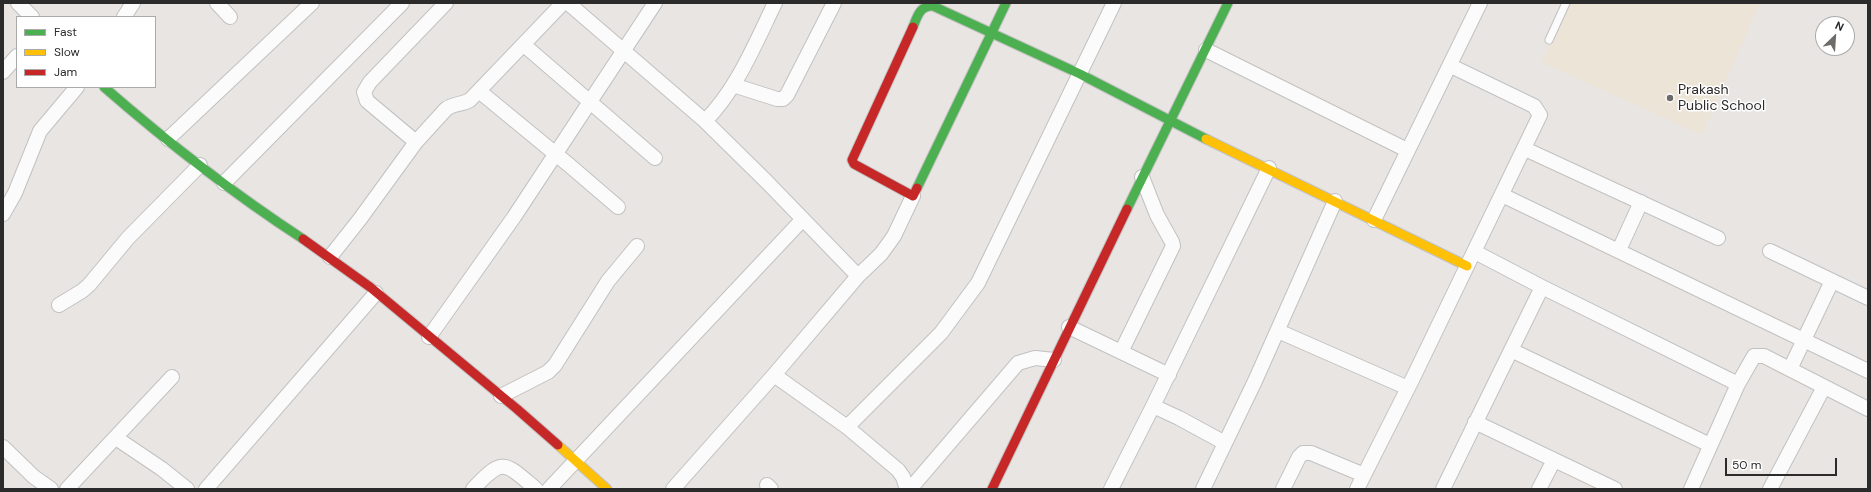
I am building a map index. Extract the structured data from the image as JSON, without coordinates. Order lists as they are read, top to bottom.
{
  "places": ["Prakash Public School"],
  "legend": ["Fast", "Slow", "Jam"],
  "scale_bar": "50 m",
  "north": "top right"
}
